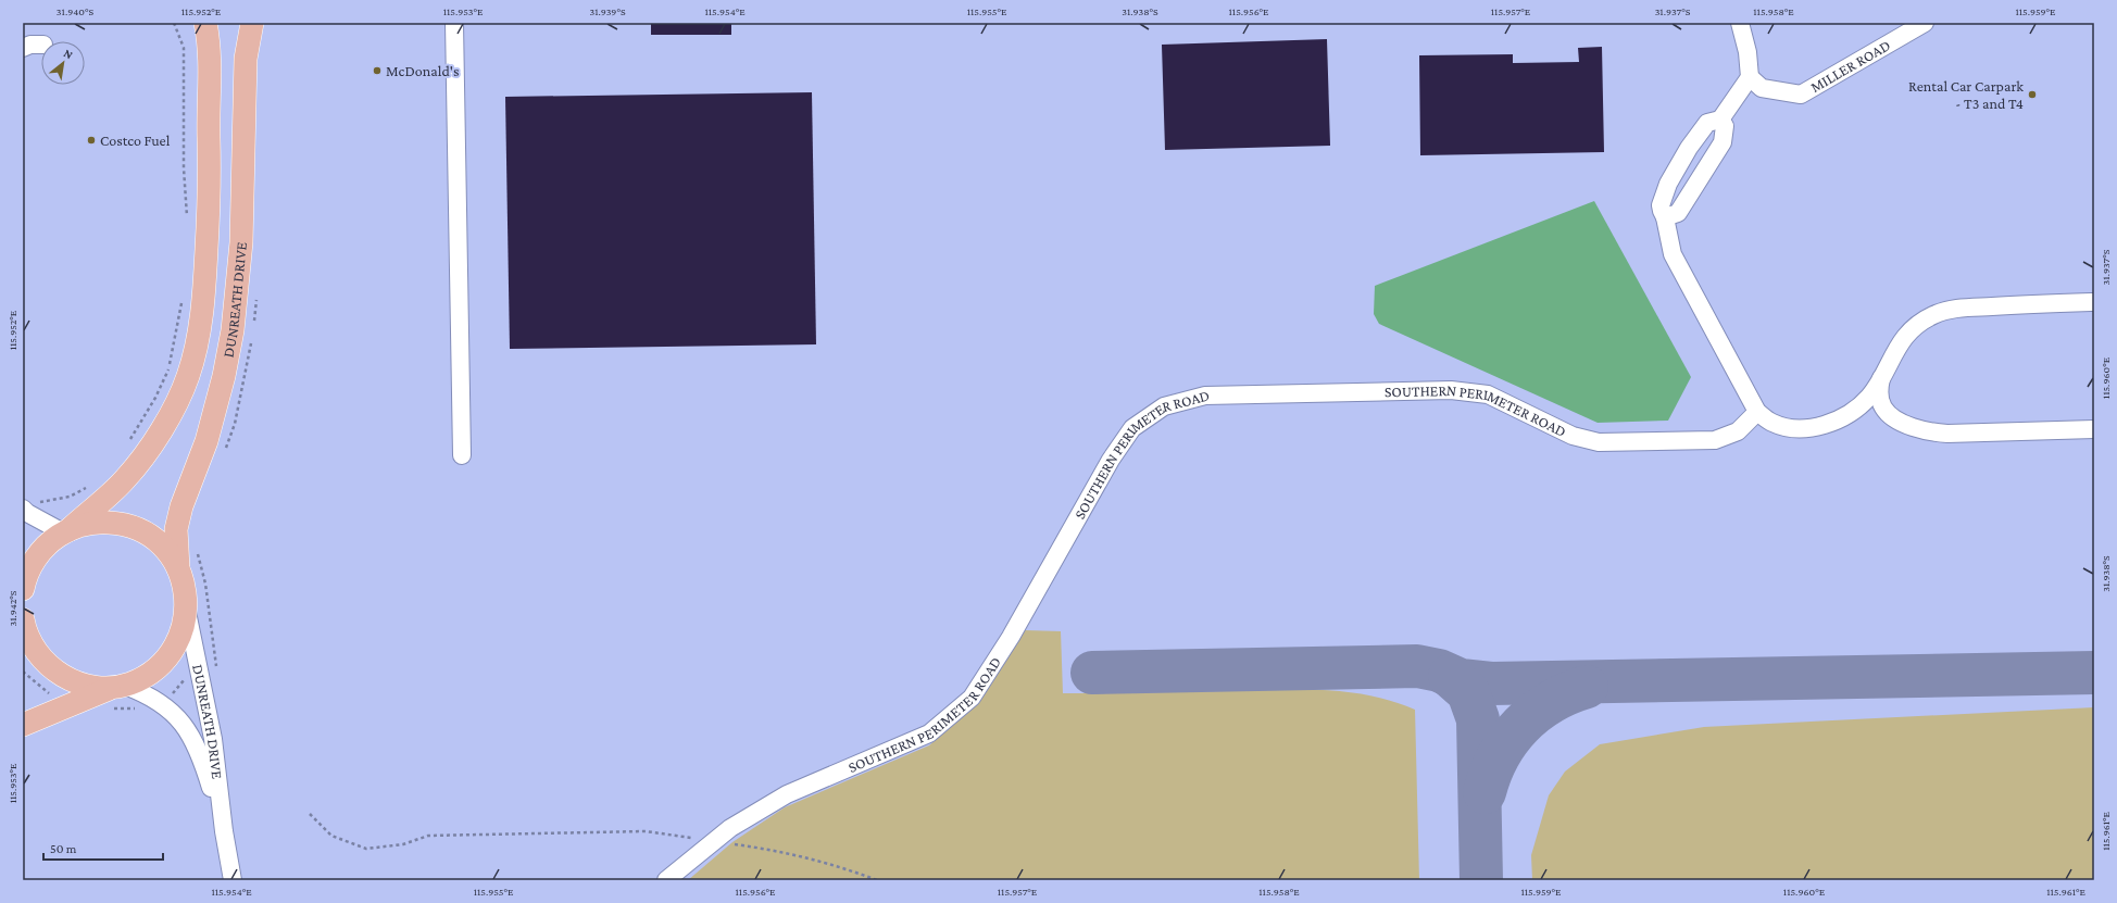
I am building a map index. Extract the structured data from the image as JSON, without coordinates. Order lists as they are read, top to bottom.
{
  "streets": {
    "main road": ["DUNREATH DRIVE"],
    "street": ["MILLER ROAD", "SOUTHERN PERIMETER ROAD"]
  },
  "places": ["McDonald's", "Rental Car Carpark - T3 and T4", "Costco Fuel"],
  "scale_bar": "50 m",
  "north": "top right",
  "coordinates": [
    "31.940°S",
    "115.952°E",
    "115.953°E",
    "31.939°S",
    "115.954°E",
    "115.955°E",
    "31.938°S",
    "115.956°E",
    "115.957°E",
    "31.937°S",
    "115.958°E",
    "115.959°E",
    "115.960°E",
    "31.942°S",
    "115.961°E"
  ]
}
